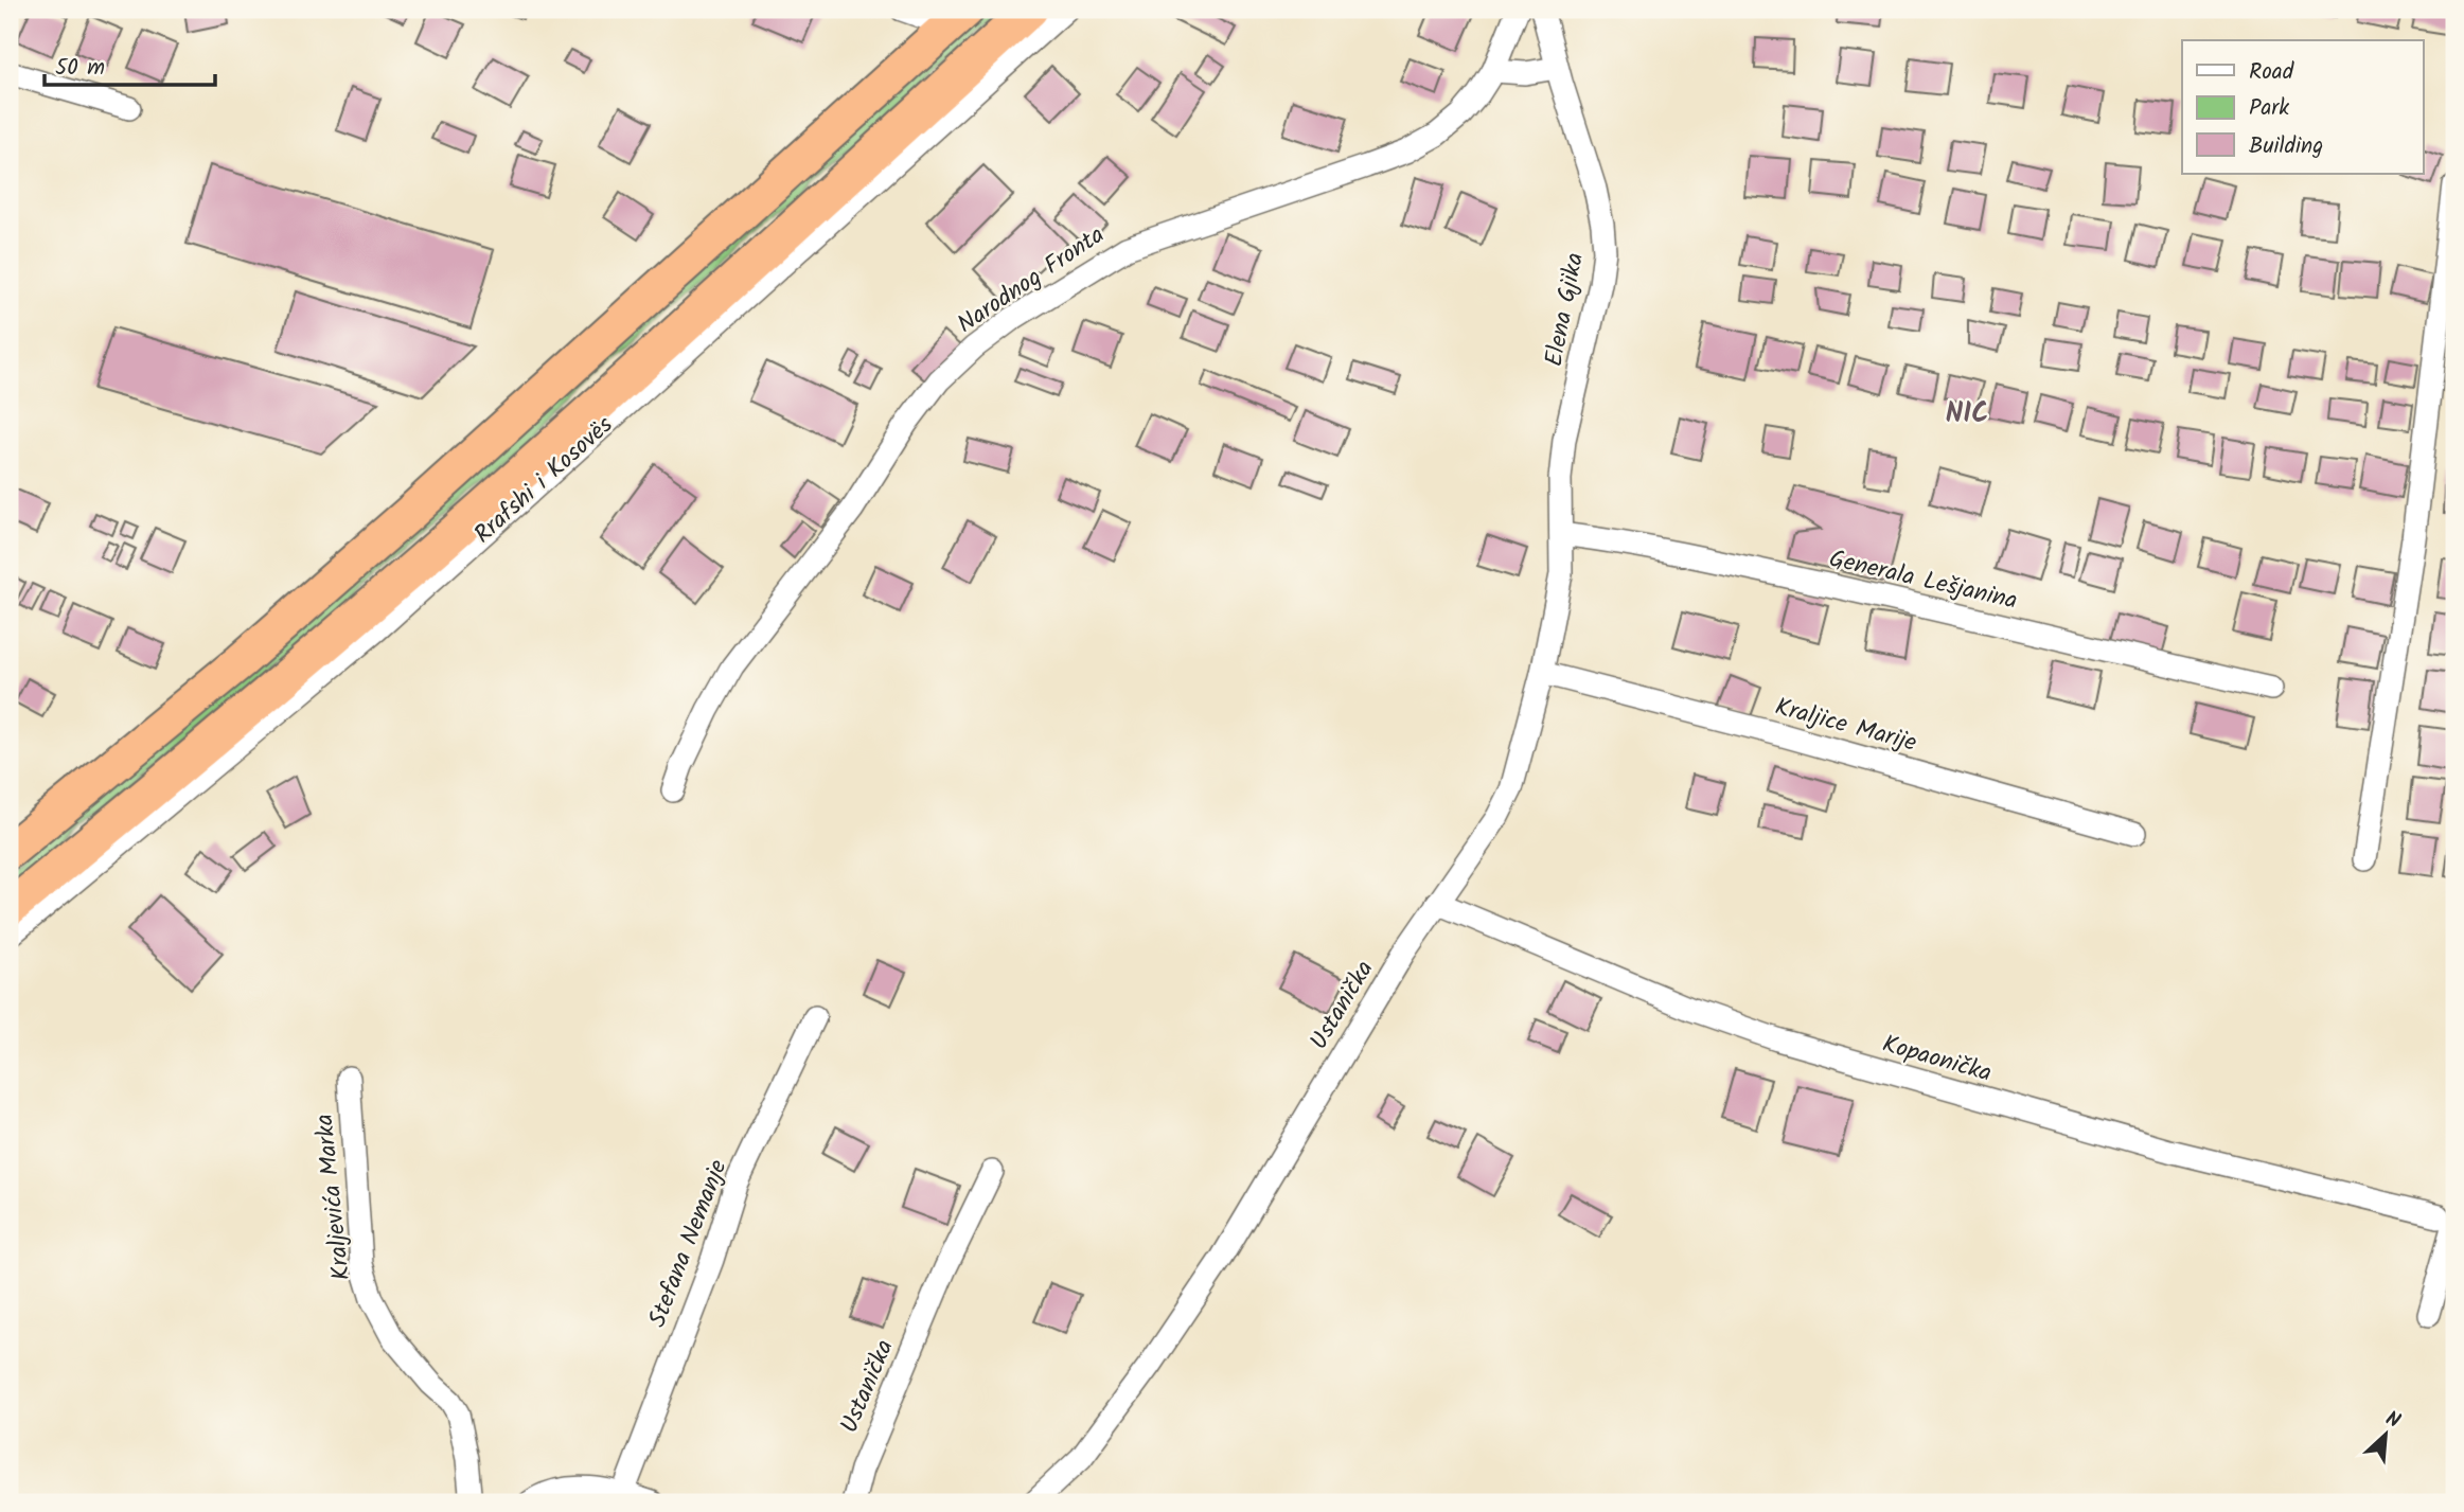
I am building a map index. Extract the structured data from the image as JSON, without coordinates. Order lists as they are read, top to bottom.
{
  "streets": {
    "highway": ["Rrafshi i Kosovës"],
    "street": [
      "Narodnog Fronta",
      "Elena Gjika",
      "Generala Lešjanina",
      "Kraljice Marije",
      "Ustanička",
      "Kopaonička",
      "Kraljevića Marka",
      "Stefana Nemanje"
    ]
  },
  "crossings": [
    ["Elena Gjika", "Ustanička"],
    ["Generala Lešjanina", "Ustanička"],
    ["Kraljice Marije", "Ustanička"],
    ["Ustanička", "Kopaonička"]
  ],
  "districts": ["NIC"],
  "legend": ["Road", "Park", "Building"],
  "scale_bar": "50 m",
  "north": "top right"
}
